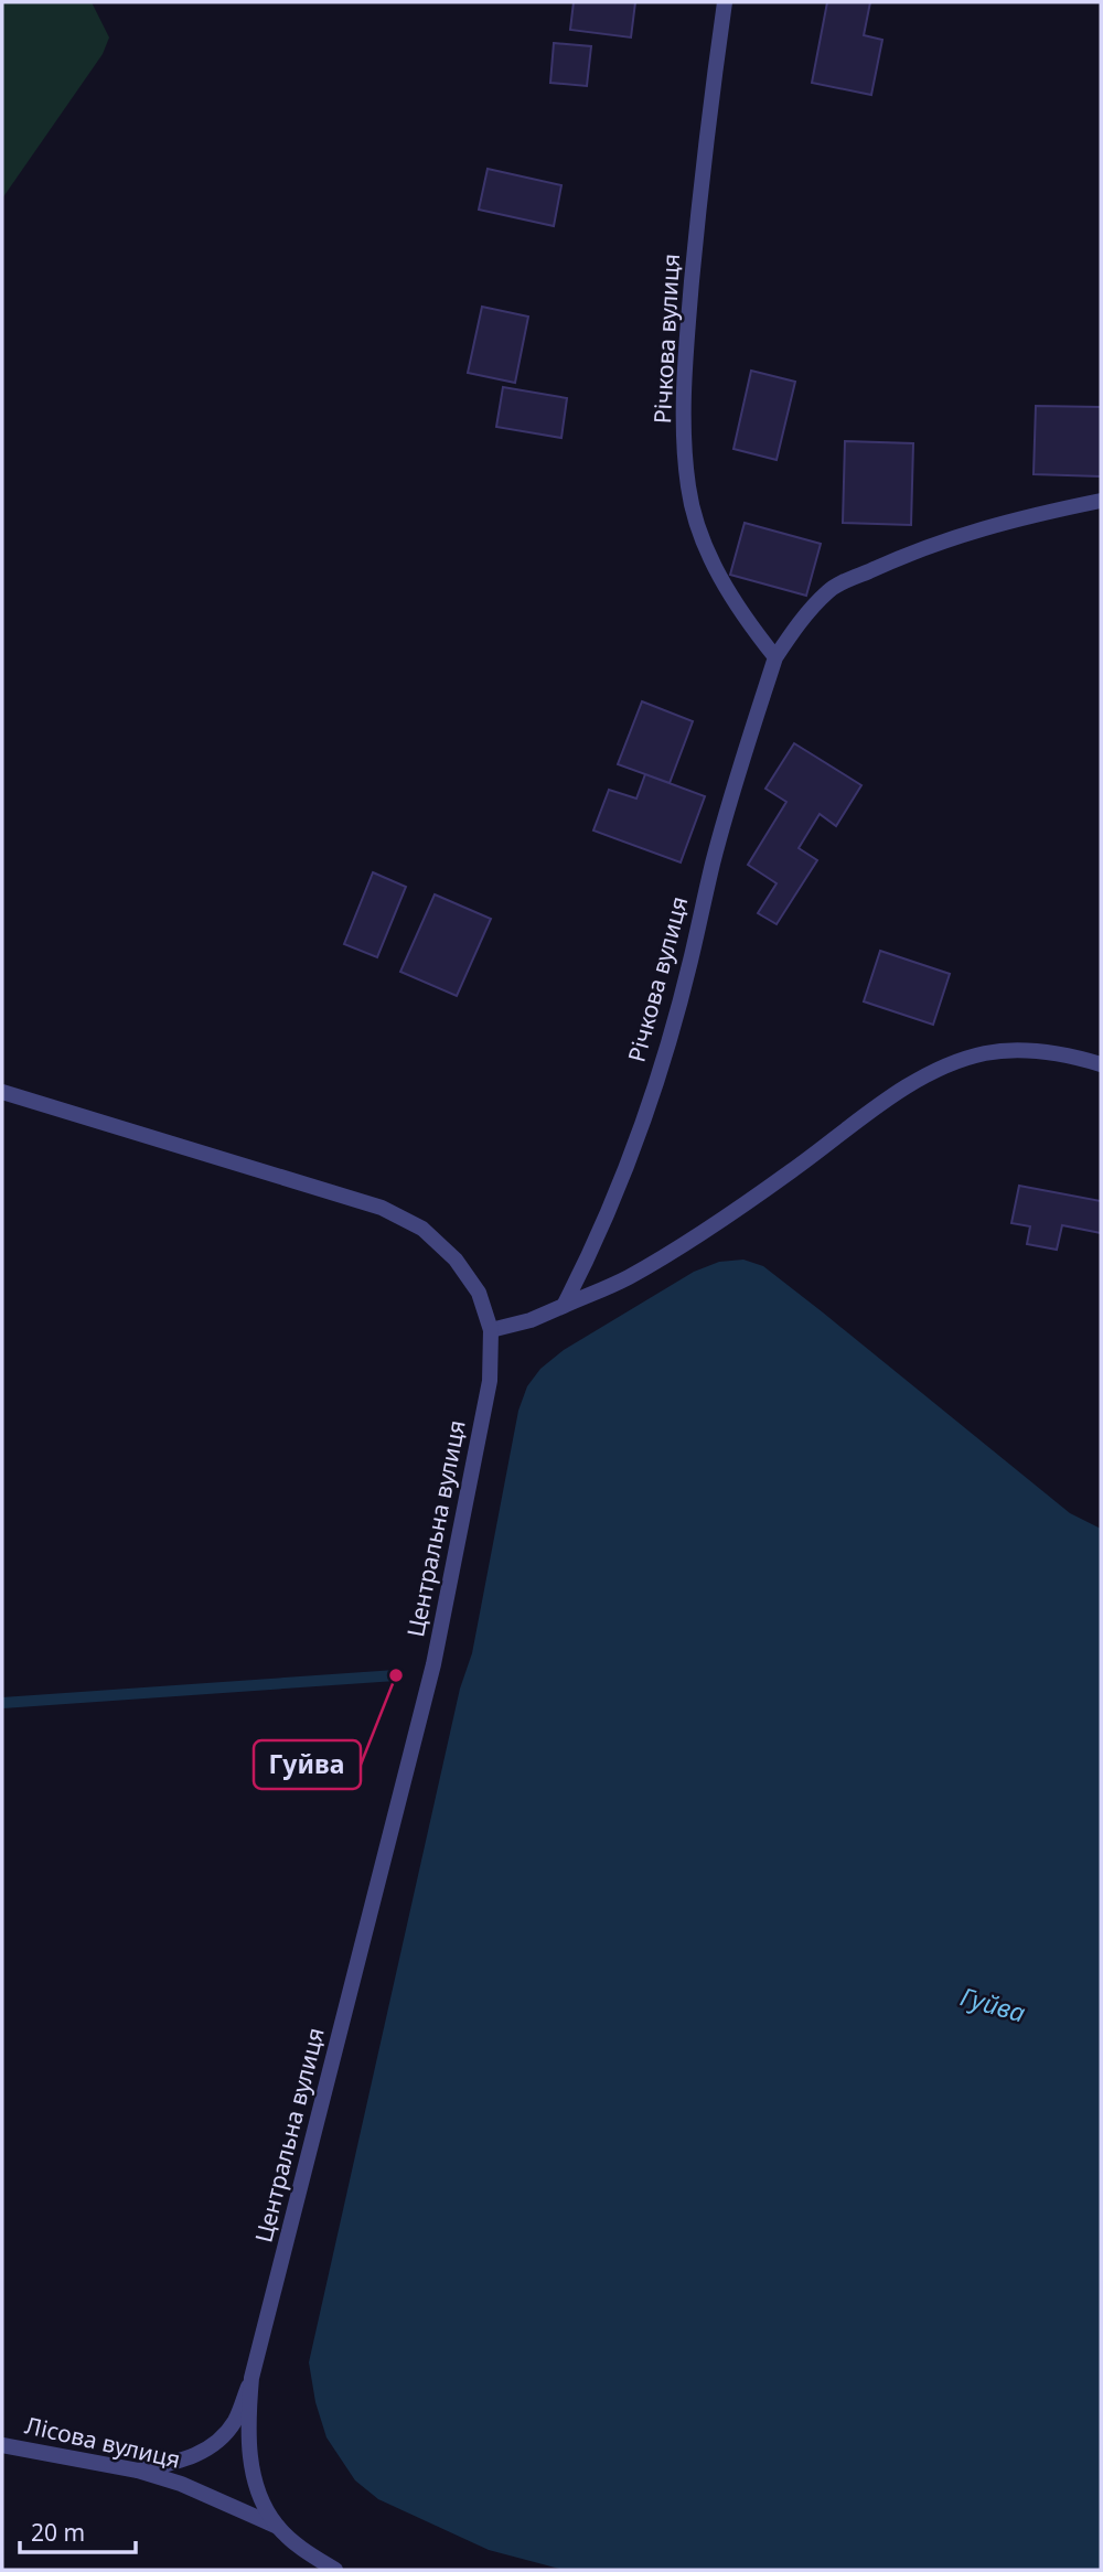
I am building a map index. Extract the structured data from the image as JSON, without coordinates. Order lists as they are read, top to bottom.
{
  "streets": {
    "street": ["Річкова вулиця", "Центральна вулиця", "Лісова вулиця"]
  },
  "crossings": [
    ["Центральна вулиця", "Лісова вулиця"]
  ],
  "water": ["Гуйва"],
  "places": ["Гуйва"],
  "scale_bar": "20 m"
}
